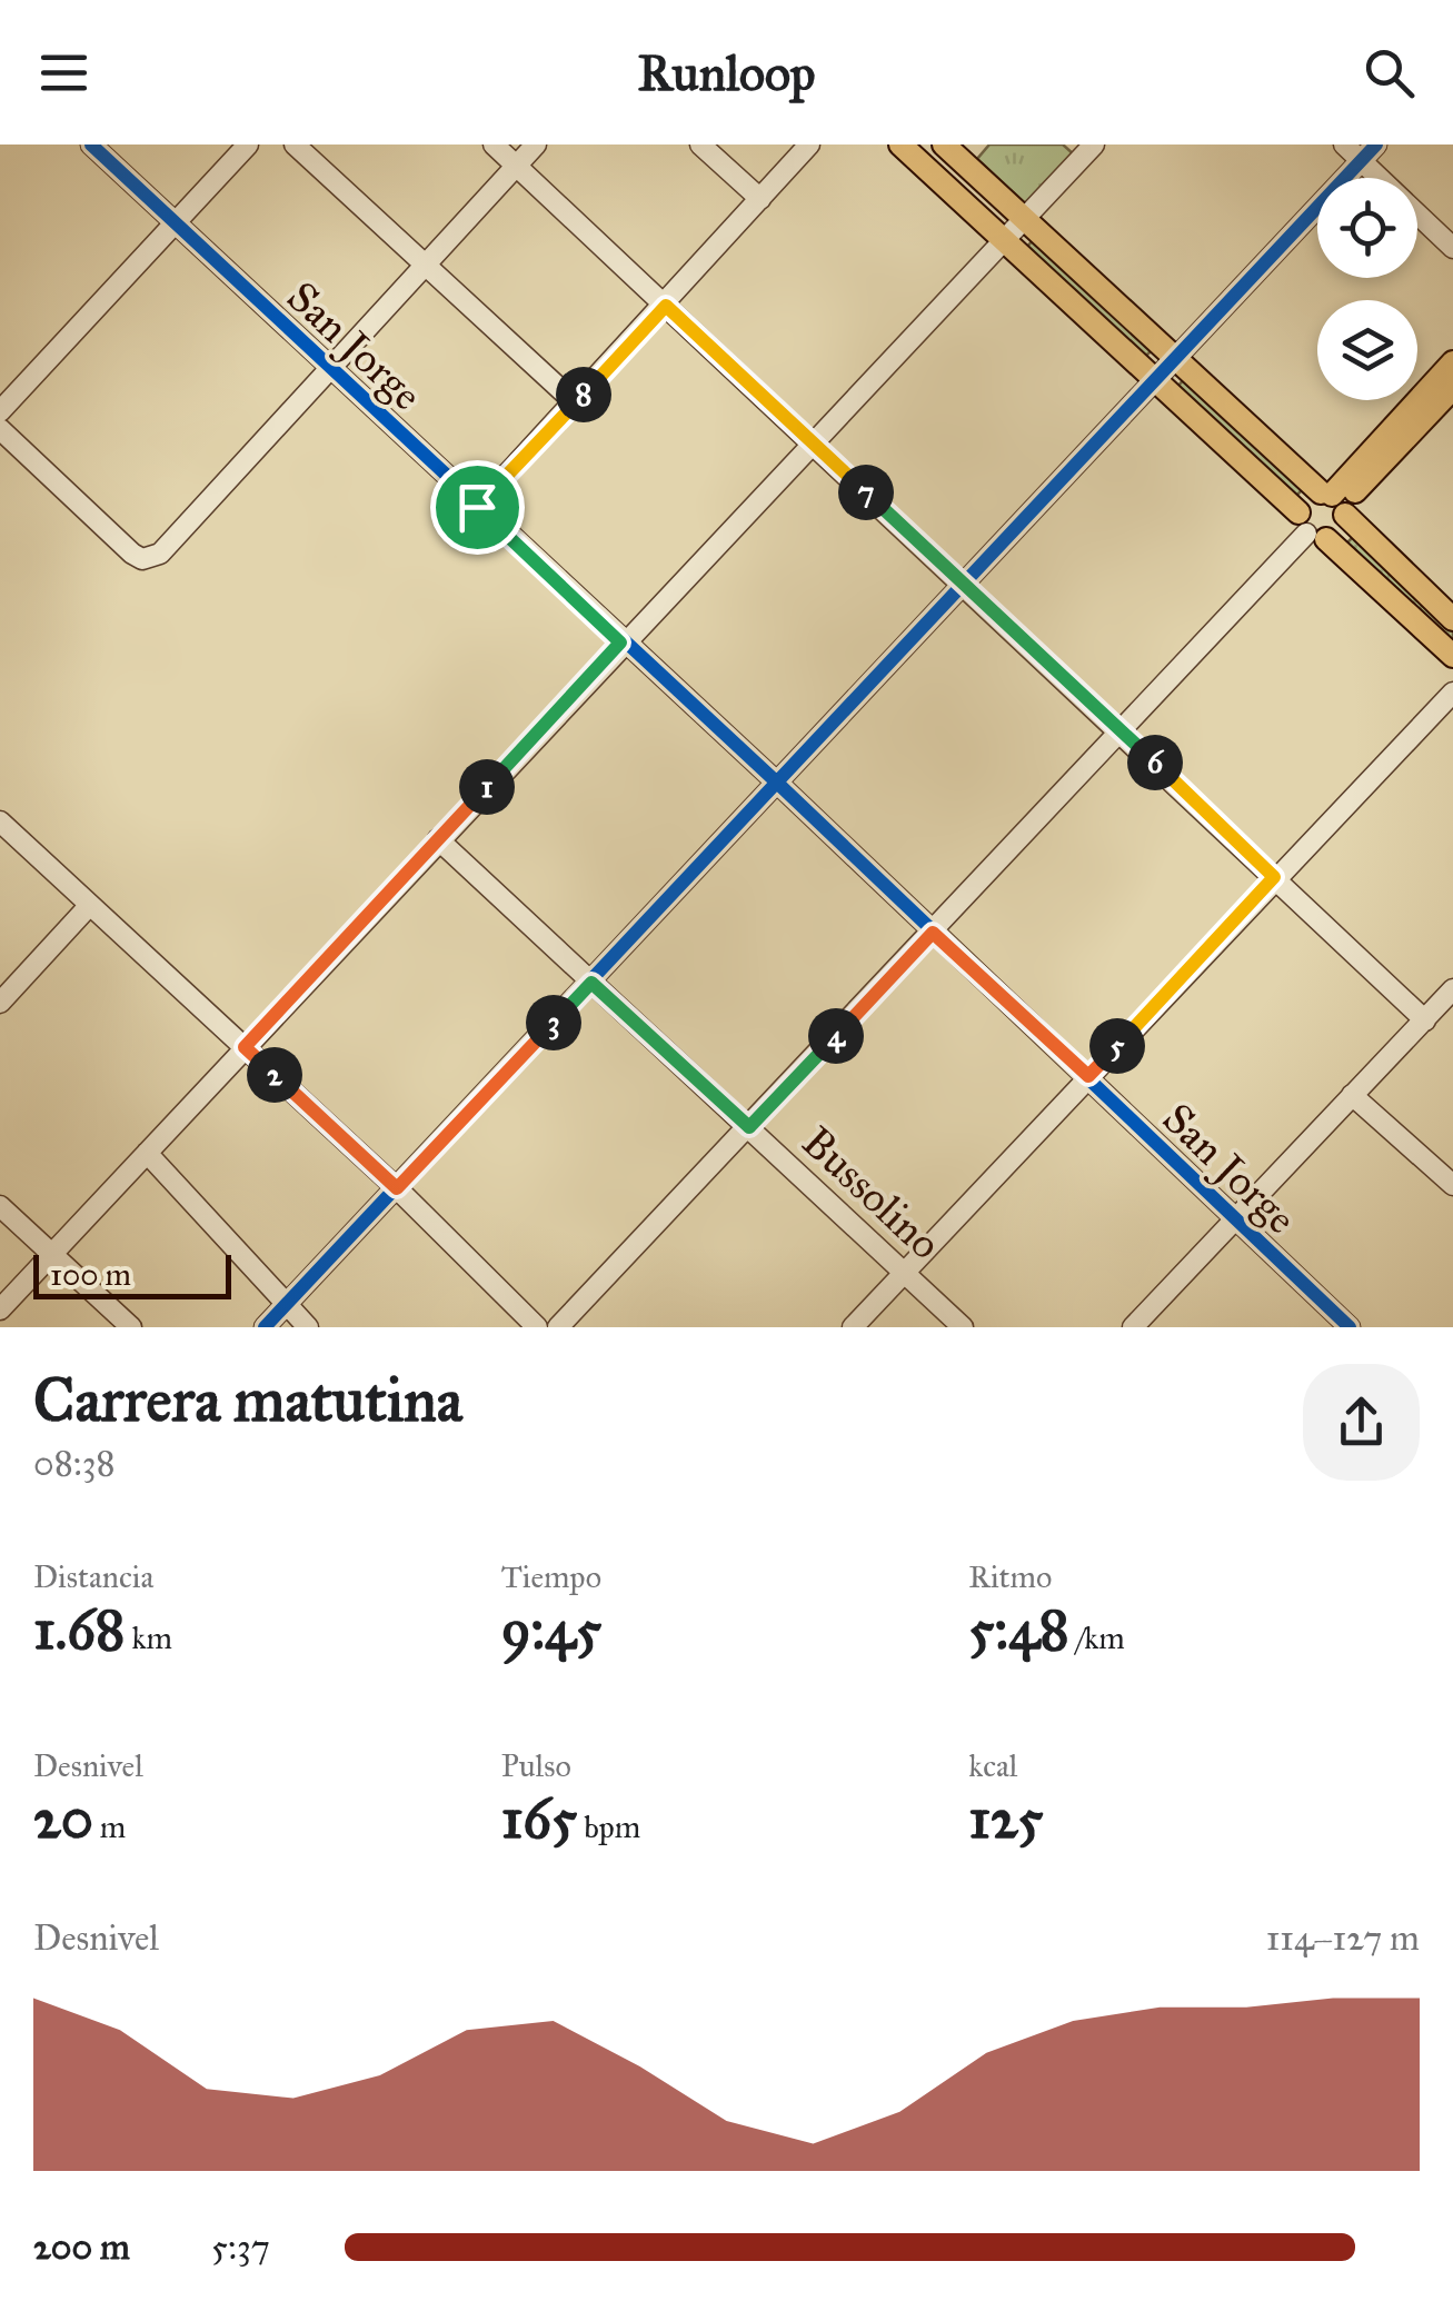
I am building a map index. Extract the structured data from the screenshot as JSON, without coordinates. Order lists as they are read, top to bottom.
{
  "streets": {
    "street": ["San Jorge", "Bussolino"]
  },
  "scale_bar": "100 m",
  "page": {
    "header": "Runloop",
    "pins": [
      "8",
      "7",
      "6",
      "1",
      "3",
      "4",
      "5",
      "2"
    ],
    "scale": "100 m",
    "heading": ["Carrera matutina", "08:38"],
    "stats": [
      ["Distancia", "1.68 km"],
      ["Tiempo", "9:45"],
      ["Ritmo", "5:48 /km"],
      ["Desnivel", "20 m"],
      ["Pulso", "165 bpm"],
      ["kcal", "125"]
    ],
    "chart": ["Desnivel", "114–127 m"],
    "list": [
      {
        "name": "200 m",
        "note": "5:37"
      }
    ]
  }
}
